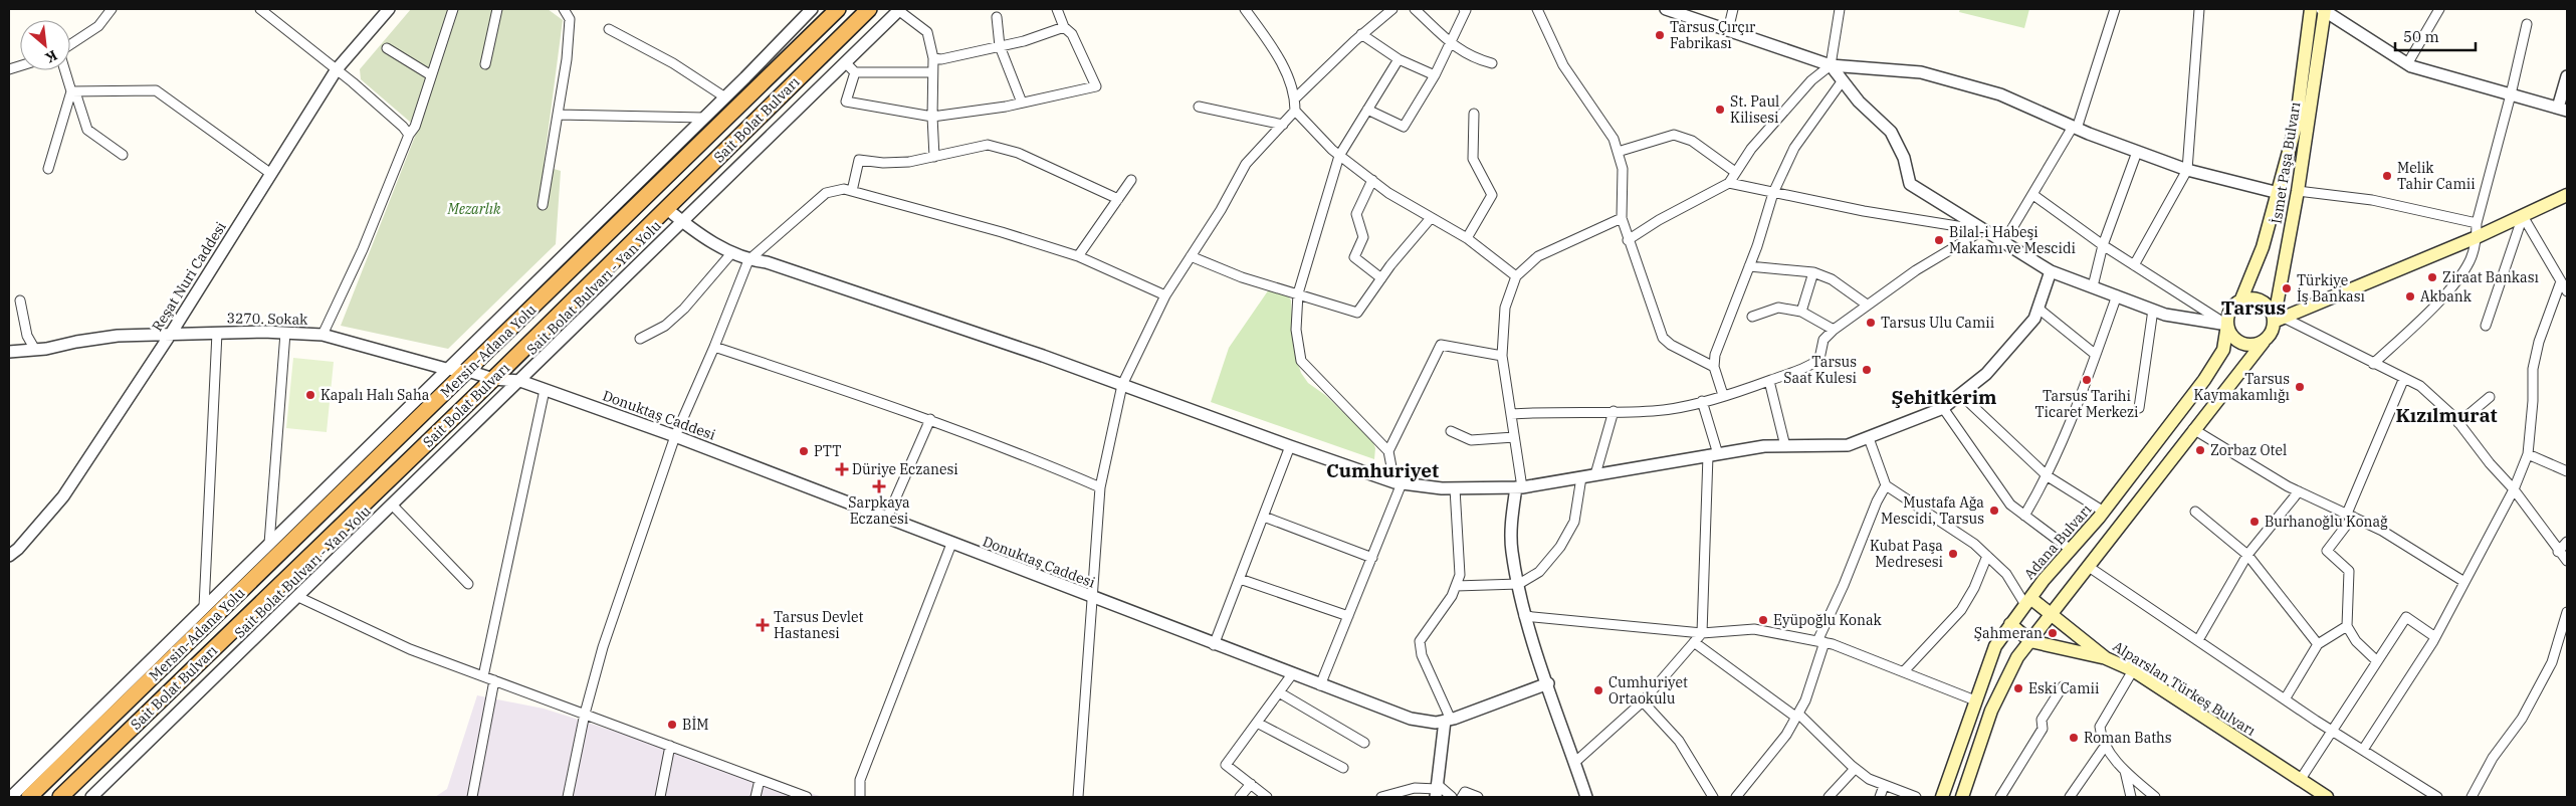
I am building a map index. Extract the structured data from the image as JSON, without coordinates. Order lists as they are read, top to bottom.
{
  "streets": {
    "highway": ["Sait Bolat Bulvarı", "Mersin-Adana Yolu"],
    "main road": ["İsmet Paşa Bulvarı", "Adana Bulvarı", "Alparslan Türkeş Bulvarı"],
    "street": [
      "Reşat Nuri Caddesi",
      "Sait Bolat Bulvarı - Yan Yolu",
      "3270. Sokak",
      "Donuktaş Caddesi"
    ]
  },
  "crossings": [
    ["Sait Bolat Bulvarı", "3270. Sokak"],
    ["İsmet Paşa Bulvarı", "Adana Bulvarı"],
    ["Reşat Nuri Caddesi", "3270. Sokak"],
    ["Sait Bolat Bulvarı - Yan Yolu", "3270. Sokak"],
    ["Sait Bolat Bulvarı - Yan Yolu", "Donuktaş Caddesi"],
    ["3270. Sokak", "Mersin-Adana Yolu"],
    ["3270. Sokak", "Donuktaş Caddesi"],
    ["Adana Bulvarı", "Alparslan Türkeş Bulvarı"]
  ],
  "districts": [
    "Tarsus",
    "Şehitkerim",
    "Kızılmurat",
    "Cumhuriyet"
  ],
  "parks": ["Mezarlık"],
  "places": {
    "other": [
      "Tarsus Çırçır Fabrikası",
      "St. Paul Kilisesi",
      "Melik Tahir Camii",
      "Bilal-i Habeşi Makamı ve Mescidi",
      "Ziraat Bankası",
      "Türkiye İş Bankası",
      "Akbank",
      "Tarsus Ulu Camii",
      "Tarsus Saat Kulesi",
      "Tarsus Tarihi Ticaret Merkezi",
      "Tarsus Kaymakamlığı",
      "Kapalı Halı Saha",
      "Zorbaz Otel",
      "PTT",
      "Mustafa Ağa Mescidi, Tarsus",
      "Burhanoğlu Konağ",
      "Kubat Paşa Medresesi",
      "Eyüpoğlu Konak",
      "Şahmeran",
      "Eski Camii",
      "Cumhuriyet Ortaokulu",
      "BİM",
      "Roman Baths"
    ],
    "health": ["Düriye Eczanesi", "Sarpkaya Eczanesi", "Tarsus Devlet Hastanesi"]
  },
  "scale_bar": "50 m",
  "north": "bottom right"
}
